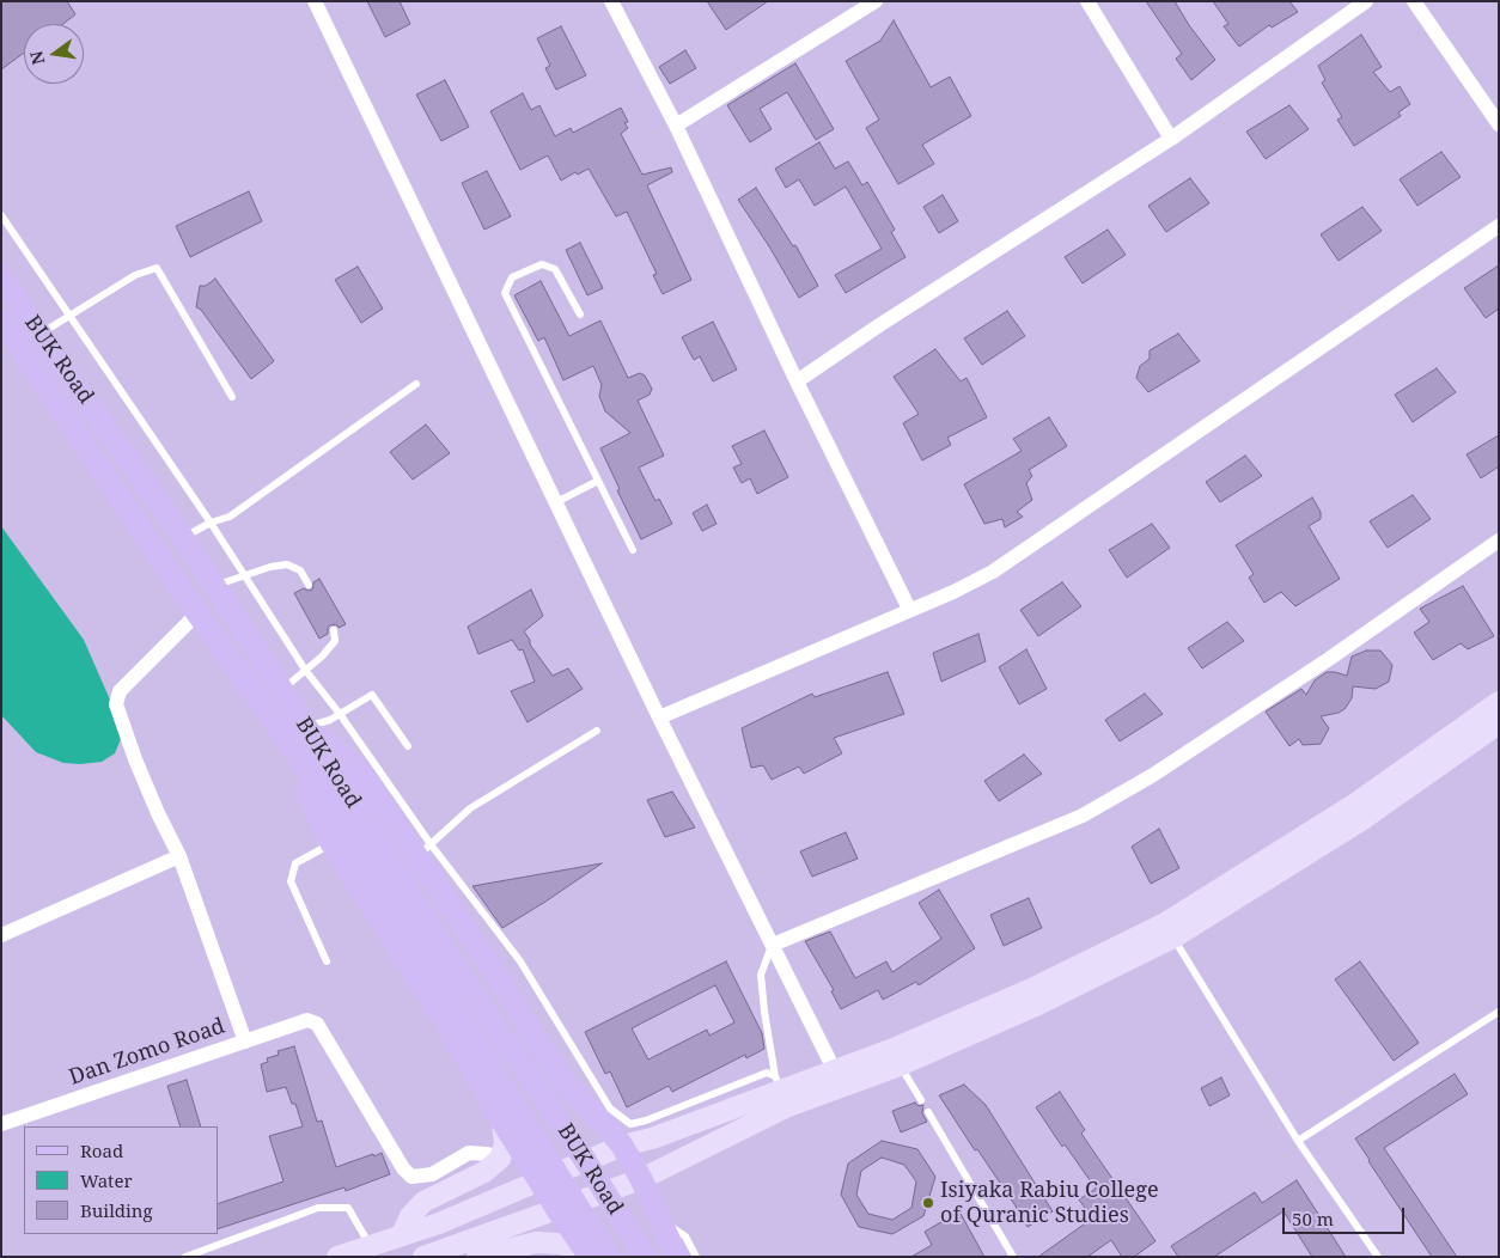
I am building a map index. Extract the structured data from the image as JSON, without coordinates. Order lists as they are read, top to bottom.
{
  "streets": {
    "main road": ["BUK Road"],
    "street": ["Dan Zomo Road"]
  },
  "places": ["Isiyaka Rabiu College of Quranic Studies"],
  "legend": ["Road", "Water", "Building"],
  "scale_bar": "50 m",
  "north": "left"
}
